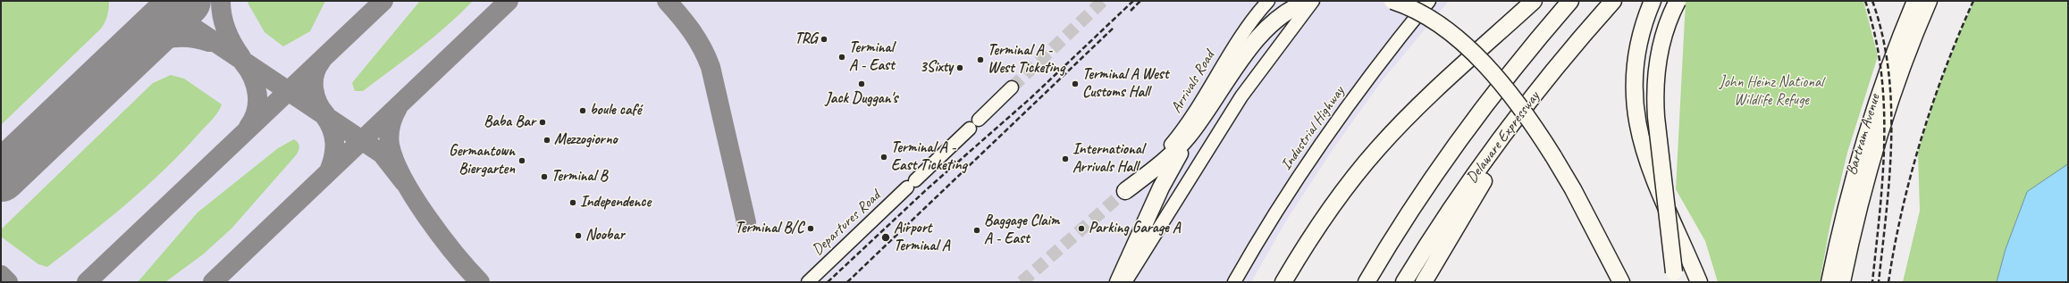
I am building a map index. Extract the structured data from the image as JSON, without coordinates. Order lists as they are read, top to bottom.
{
  "streets": {
    "highway": ["Delaware Expressway"],
    "main road": ["Bartram Avenue"],
    "street": ["Arrivals Road", "Industrial Highway", "Departures Road"]
  },
  "parks": ["John Heinz National Wildlife Refuge"],
  "places": [
    "TRG",
    "Terminal A - East",
    "Terminal A - West Ticketing",
    "3Sixty",
    "Jack Duggan's",
    "Terminal A West Customs Hall",
    "boule café",
    "Baba Bar",
    "Mezzogiorno",
    "Terminal A - East Ticketing",
    "International Arrivals Hall",
    "Germantown Biergarten",
    "Terminal B",
    "Independence",
    "Terminal B/C",
    "Parking Garage A",
    "Baggage Claim A - East",
    "Noobar",
    "Airport Terminal A"
  ]
}
